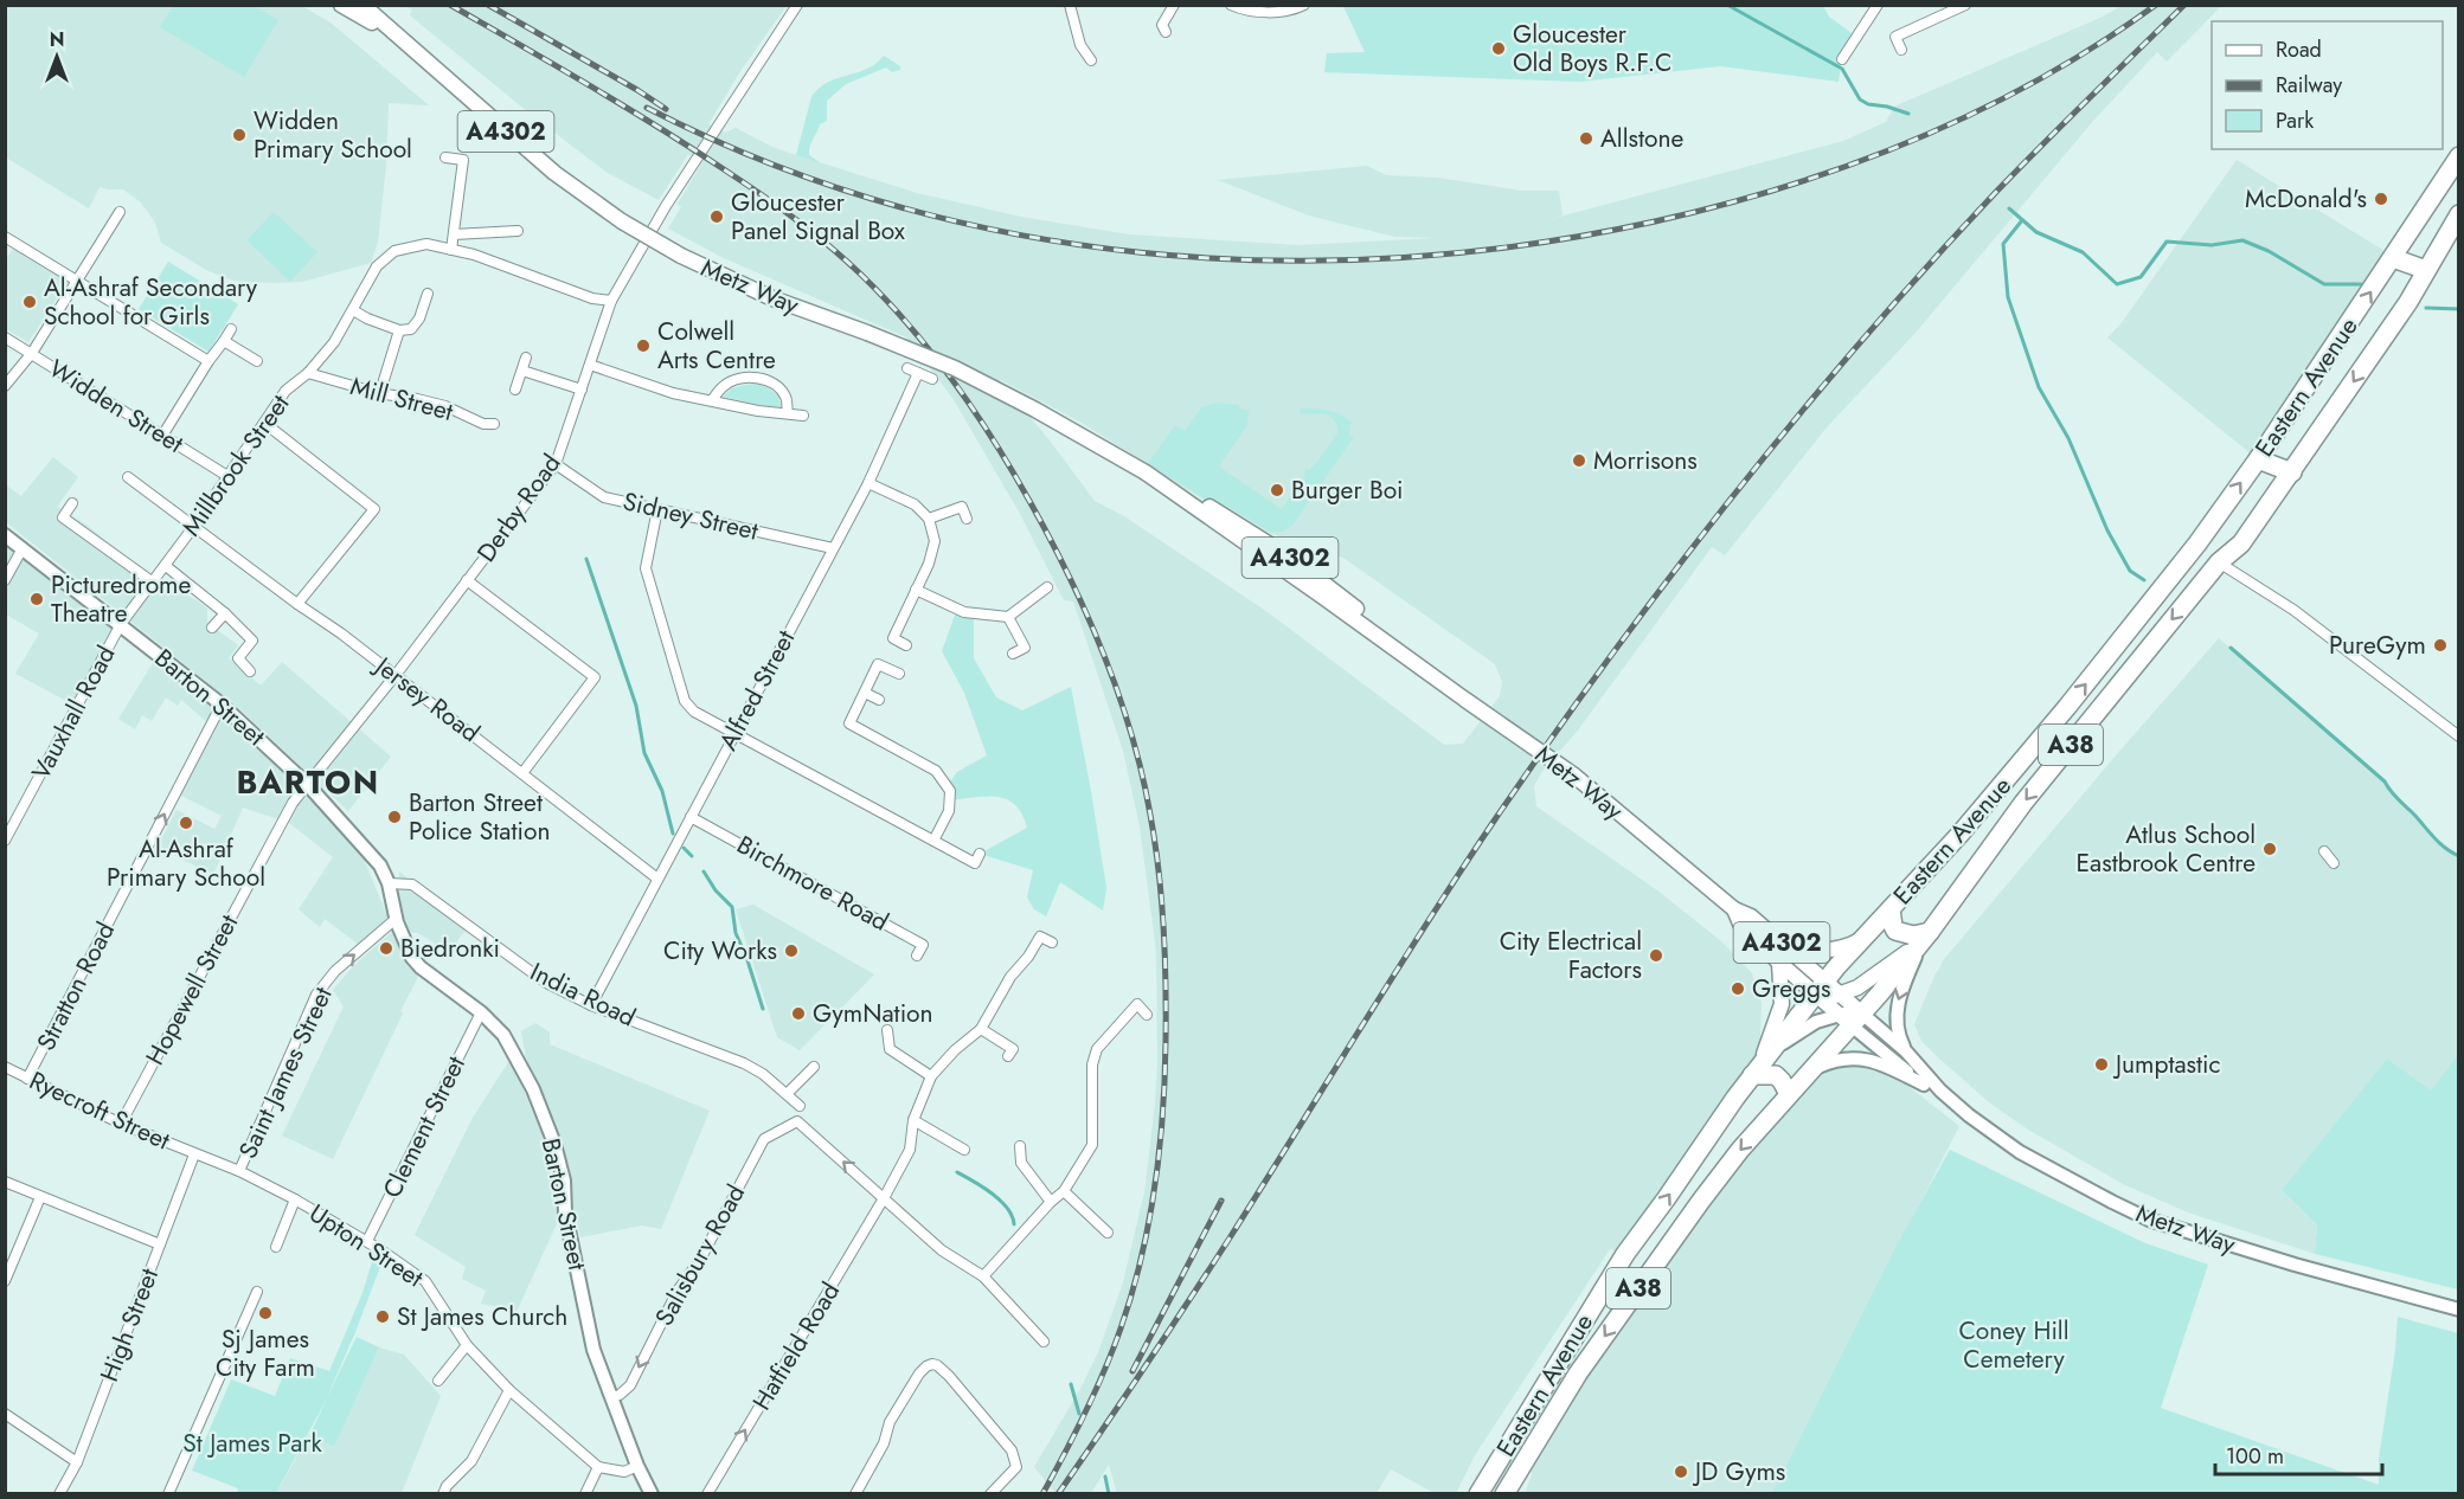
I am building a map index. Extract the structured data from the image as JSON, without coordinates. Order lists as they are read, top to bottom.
{
  "streets": {
    "highway": ["Eastern Avenue", "A38"],
    "main road": ["A4302", "Metz Way", "Barton Street"],
    "street": [
      "Mill Street",
      "Widden Street",
      "Millbrook Street",
      "Derby Road",
      "Sidney Street",
      "Alfred Street",
      "Jersey Road",
      "Vauxhall Road",
      "Birchmore Road",
      "Stratton Road",
      "Hopewell Street",
      "India Road",
      "Saint James Street",
      "Ryecroft Street",
      "Clement Street",
      "Upton Street",
      "Salisbury Road",
      "High Street",
      "Hatfield Road"
    ]
  },
  "crossings": [
    ["Metz Way", "Eastern Avenue"],
    ["Mill Street", "Millbrook Street"],
    ["Widden Street", "Millbrook Street"],
    ["Millbrook Street", "Derby Road"],
    ["Millbrook Street", "Barton Street"],
    ["Millbrook Street", "Jersey Road"],
    ["Millbrook Street", "Vauxhall Road"],
    ["Derby Road", "Sidney Street"],
    ["Derby Road", "Barton Street"],
    ["Derby Road", "Jersey Road"],
    ["Derby Road", "Hopewell Street"],
    ["Sidney Street", "Alfred Street"],
    ["Alfred Street", "Jersey Road"],
    ["Alfred Street", "Birchmore Road"],
    ["Alfred Street", "India Road"],
    ["Barton Street", "Vauxhall Road"],
    ["Barton Street", "Stratton Road"],
    ["Barton Street", "Hopewell Street"],
    ["Barton Street", "India Road"],
    ["Barton Street", "Saint James Street"],
    ["Barton Street", "Clement Street"],
    ["Barton Street", "Salisbury Road"],
    ["Stratton Road", "Ryecroft Street"],
    ["Hopewell Street", "Ryecroft Street"],
    ["Saint James Street", "Upton Street"],
    ["Ryecroft Street", "Upton Street"],
    ["Ryecroft Street", "High Street"],
    ["Clement Street", "Upton Street"],
    ["Upton Street", "High Street"],
    ["Salisbury Road", "Hatfield Road"]
  ],
  "one_way": ["Stratton Road", "Saint James Street", "Hatfield Road"],
  "districts": ["BARTON"],
  "parks": ["Coney Hill Cemetery", "St James Park"],
  "places": [
    "Gloucester Old Boys R.F.C",
    "Widden Primary School",
    "Allstone",
    "McDonald's",
    "Gloucester Panel Signal Box",
    "Al-Ashraf Secondary School for Girls",
    "Colwell Arts Centre",
    "Morrisons",
    "Burger Boi",
    "Picturedrome Theatre",
    "PureGym",
    "Barton Street Police Station",
    "Al-Ashraf Primary School",
    "Atlus School Eastbrook Centre",
    "Biedronki",
    "City Works",
    "City Electrical Factors",
    "Greggs",
    "GymNation",
    "Jumptastic",
    "Sj James City Farm",
    "St James Church",
    "JD Gyms"
  ],
  "legend": ["Road", "Railway", "Park"],
  "scale_bar": "100 m",
  "north": "top"
}
